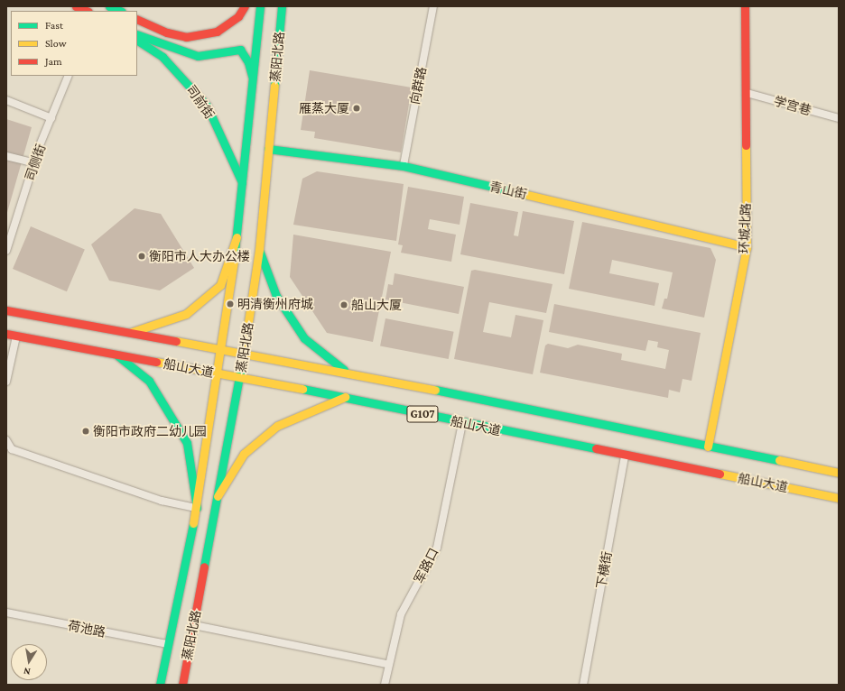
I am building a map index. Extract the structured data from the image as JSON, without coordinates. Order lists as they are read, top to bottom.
{
  "streets": {
    "main road": [
      "蒸阳北路",
      "司前街",
      "青山街",
      "环城北路",
      "船山大道",
      "G107"
    ],
    "lane": [
      "向群路",
      "学宫巷",
      "司侧街",
      "军路口",
      "下横街",
      "荷池路"
    ]
  },
  "crossings": [
    ["蒸阳北路", "司前街"],
    ["蒸阳北路", "青山街"],
    ["蒸阳北路", "船山大道"],
    ["蒸阳北路", "荷池路"],
    ["向群路", "青山街"],
    ["学宫巷", "环城北路"],
    ["青山街", "环城北路"],
    ["环城北路", "船山大道"],
    ["船山大道", "军路口"],
    ["船山大道", "下横街"]
  ],
  "places": [
    "雁蒸大厦",
    "衡阳市人大办公楼",
    "明清衡州府城",
    "船山大厦",
    "衡阳市政府二幼儿园"
  ],
  "legend": ["Fast", "Slow", "Jam"],
  "north": "bottom"
}
